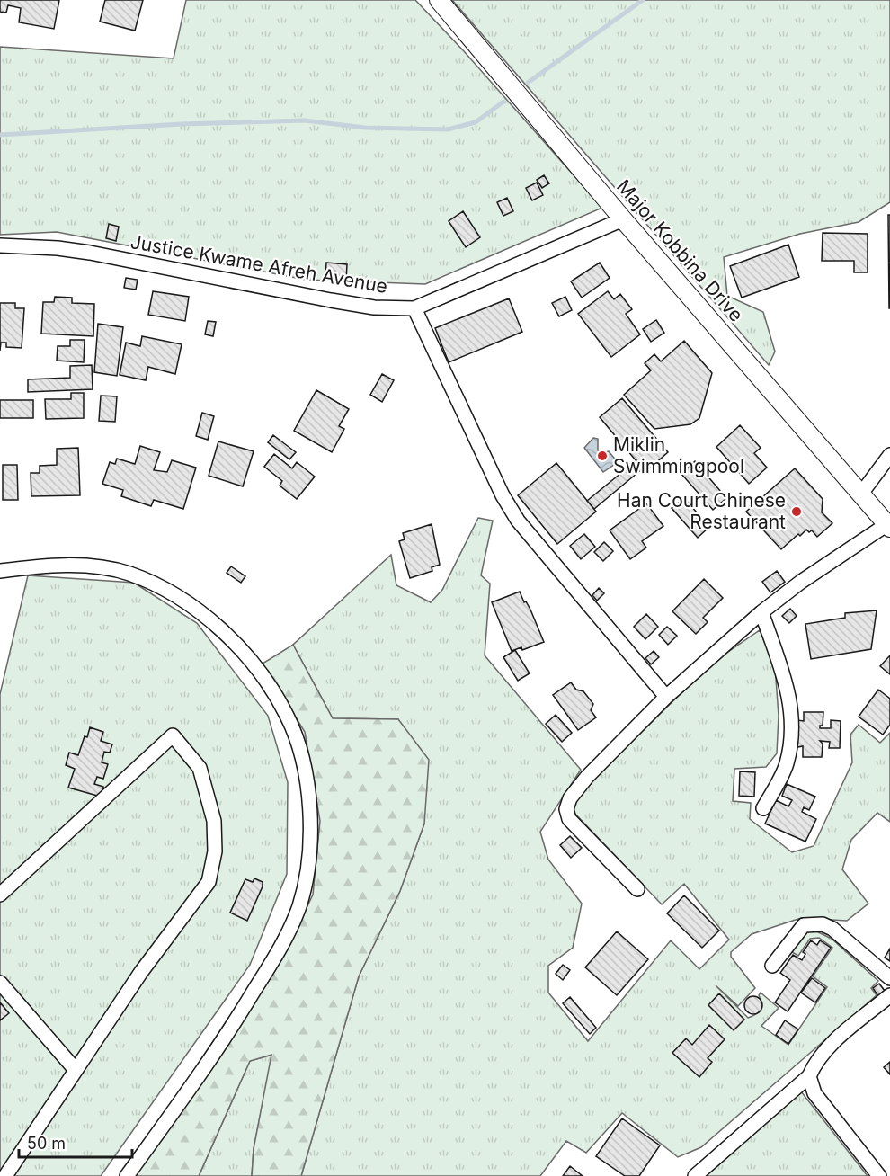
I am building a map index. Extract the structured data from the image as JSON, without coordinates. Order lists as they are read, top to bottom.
{
  "streets": {
    "street": ["Major Kobbina Drive", "Justice Kwame Afreh Avenue"]
  },
  "crossings": [
    ["Major Kobbina Drive", "Justice Kwame Afreh Avenue"]
  ],
  "places": ["Miklin Swimmingpool", "Han Court Chinese Restaurant"],
  "scale_bar": "50 m"
}
